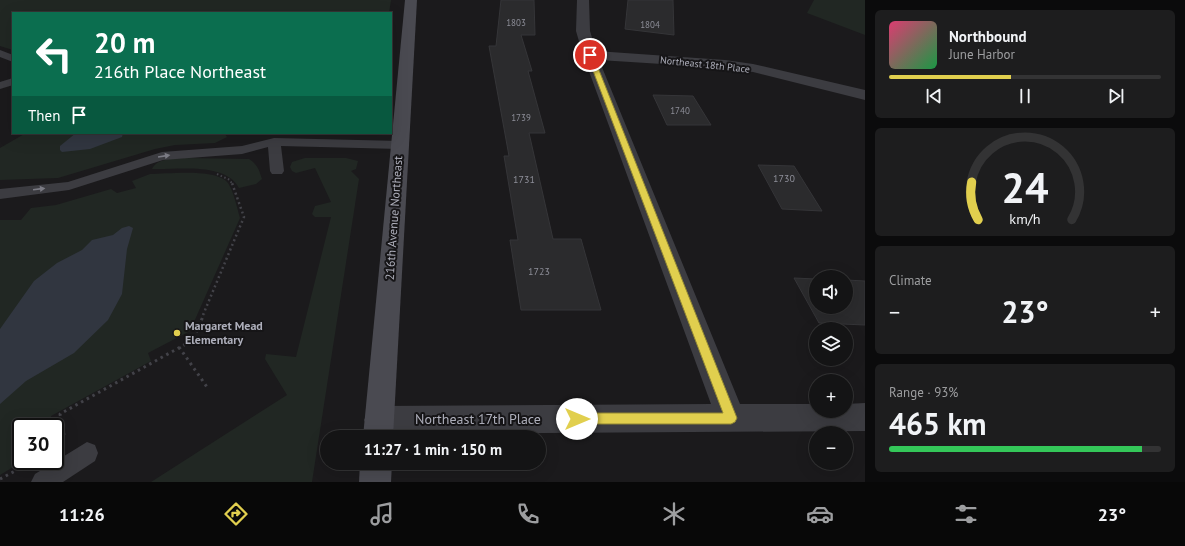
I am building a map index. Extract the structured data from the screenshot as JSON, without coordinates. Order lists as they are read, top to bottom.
{
  "streets": {
    "street": ["Northeast 18th Place", "216th Avenue Northeast", "Northeast 17th Place"]
  },
  "crossings": [
    ["216th Avenue Northeast", "Northeast 17th Place"]
  ],
  "places": ["Margaret Mead Elementary"],
  "house_numbers": [
    "1803",
    "1804",
    "1740",
    "1739",
    "1730",
    "1731",
    "1723"
  ],
  "page": {
    "turn": ["20 m", "216th Place Northeast"],
    "song": ["Northbound", "June Harbor"],
    "then": "Then",
    "tile": [
      "Climate",
      ["Range · 93%", "465 km"]
    ],
    "map_buttons": ["+", "−"],
    "heat": ["−", "23°", "+"],
    "limit": "30",
    "trip": "11:27 · 1 min · 150 m",
    "tabs": ["11:26", "23°"],
    "gauge": ["24", "km/h"]
  }
}
